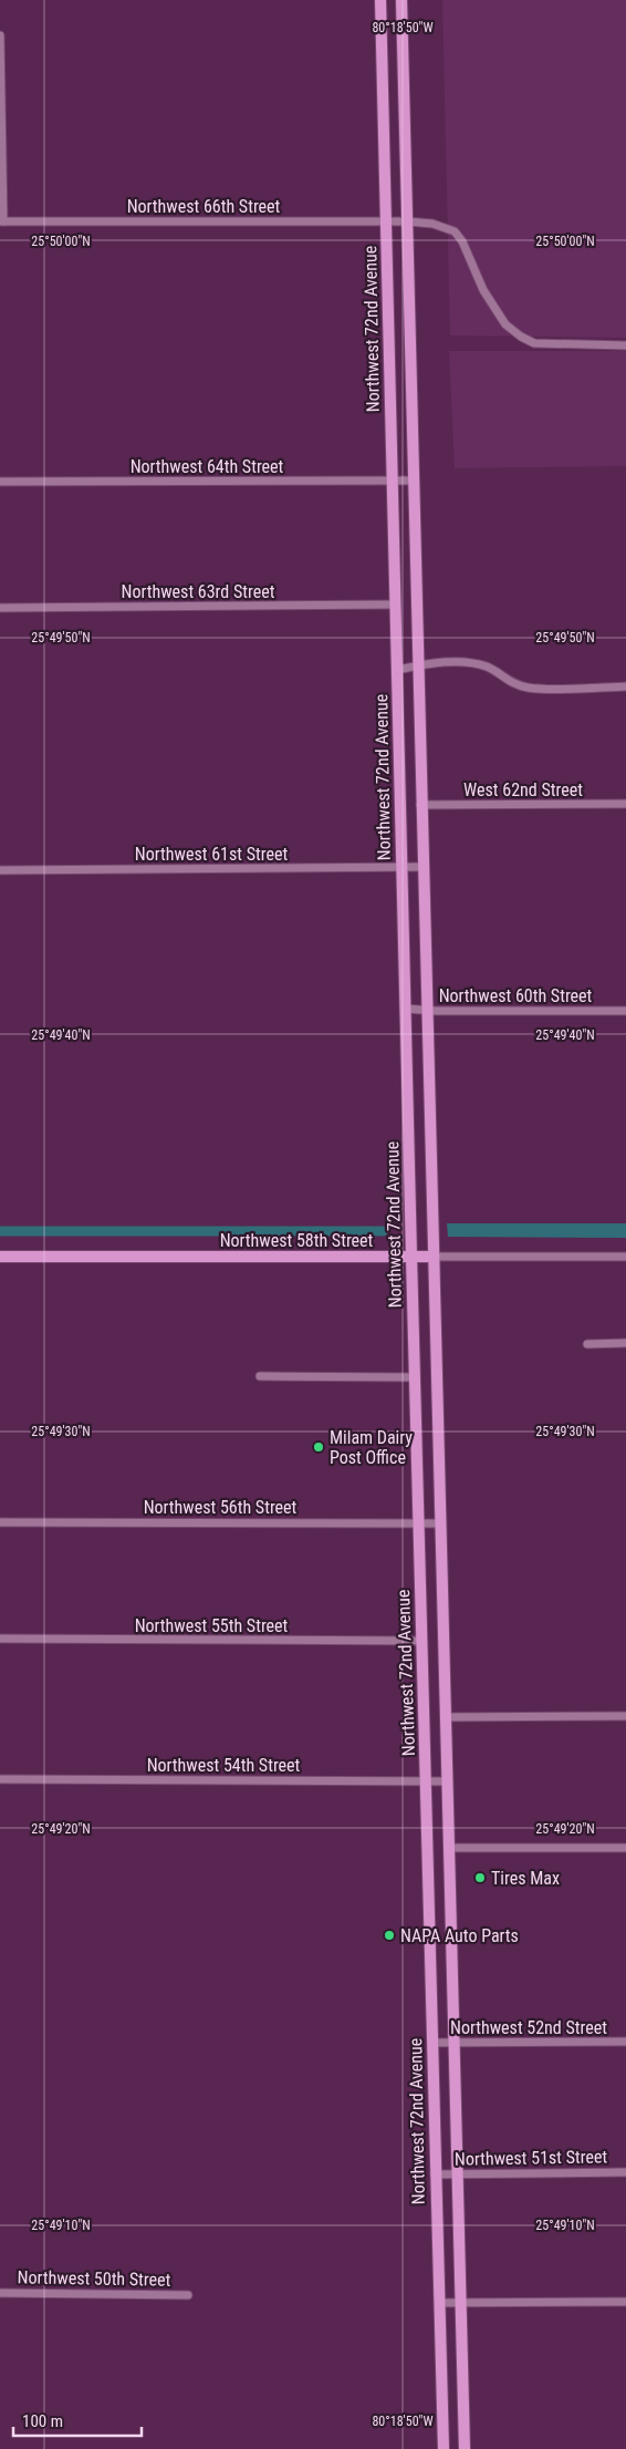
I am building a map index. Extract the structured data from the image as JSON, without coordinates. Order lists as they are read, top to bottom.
{
  "streets": {
    "main road": ["Northwest 72nd Avenue", "Northwest 58th Street"],
    "street": [
      "Northwest 66th Street",
      "Northwest 64th Street",
      "Northwest 63rd Street",
      "West 62nd Street",
      "Northwest 61st Street",
      "Northwest 60th Street",
      "Northwest 56th Street",
      "Northwest 55th Street",
      "Northwest 54th Street",
      "Northwest 52nd Street",
      "Northwest 51st Street",
      "Northwest 50th Street"
    ]
  },
  "crossings": [
    ["Northwest 66th Street", "Northwest 72nd Avenue"],
    ["Northwest 72nd Avenue", "Northwest 64th Street"],
    ["Northwest 72nd Avenue", "Northwest 63rd Street"],
    ["Northwest 72nd Avenue", "West 62nd Street"],
    ["Northwest 72nd Avenue", "Northwest 61st Street"],
    ["Northwest 72nd Avenue", "Northwest 60th Street"],
    ["Northwest 72nd Avenue", "Northwest 58th Street"],
    ["Northwest 72nd Avenue", "Northwest 56th Street"],
    ["Northwest 72nd Avenue", "Northwest 55th Street"],
    ["Northwest 72nd Avenue", "Northwest 54th Street"],
    ["Northwest 72nd Avenue", "Northwest 52nd Street"],
    ["Northwest 72nd Avenue", "Northwest 51st Street"]
  ],
  "places": ["Milam Dairy Post Office", "Tires Max", "NAPA Auto Parts"],
  "scale_bar": "100 m",
  "coordinates": [
    "80°18'50\"W",
    "25°50'00\"N",
    "25°49'50\"N",
    "25°49'40\"N",
    "25°49'30\"N",
    "25°49'20\"N",
    "25°49'10\"N"
  ]
}
